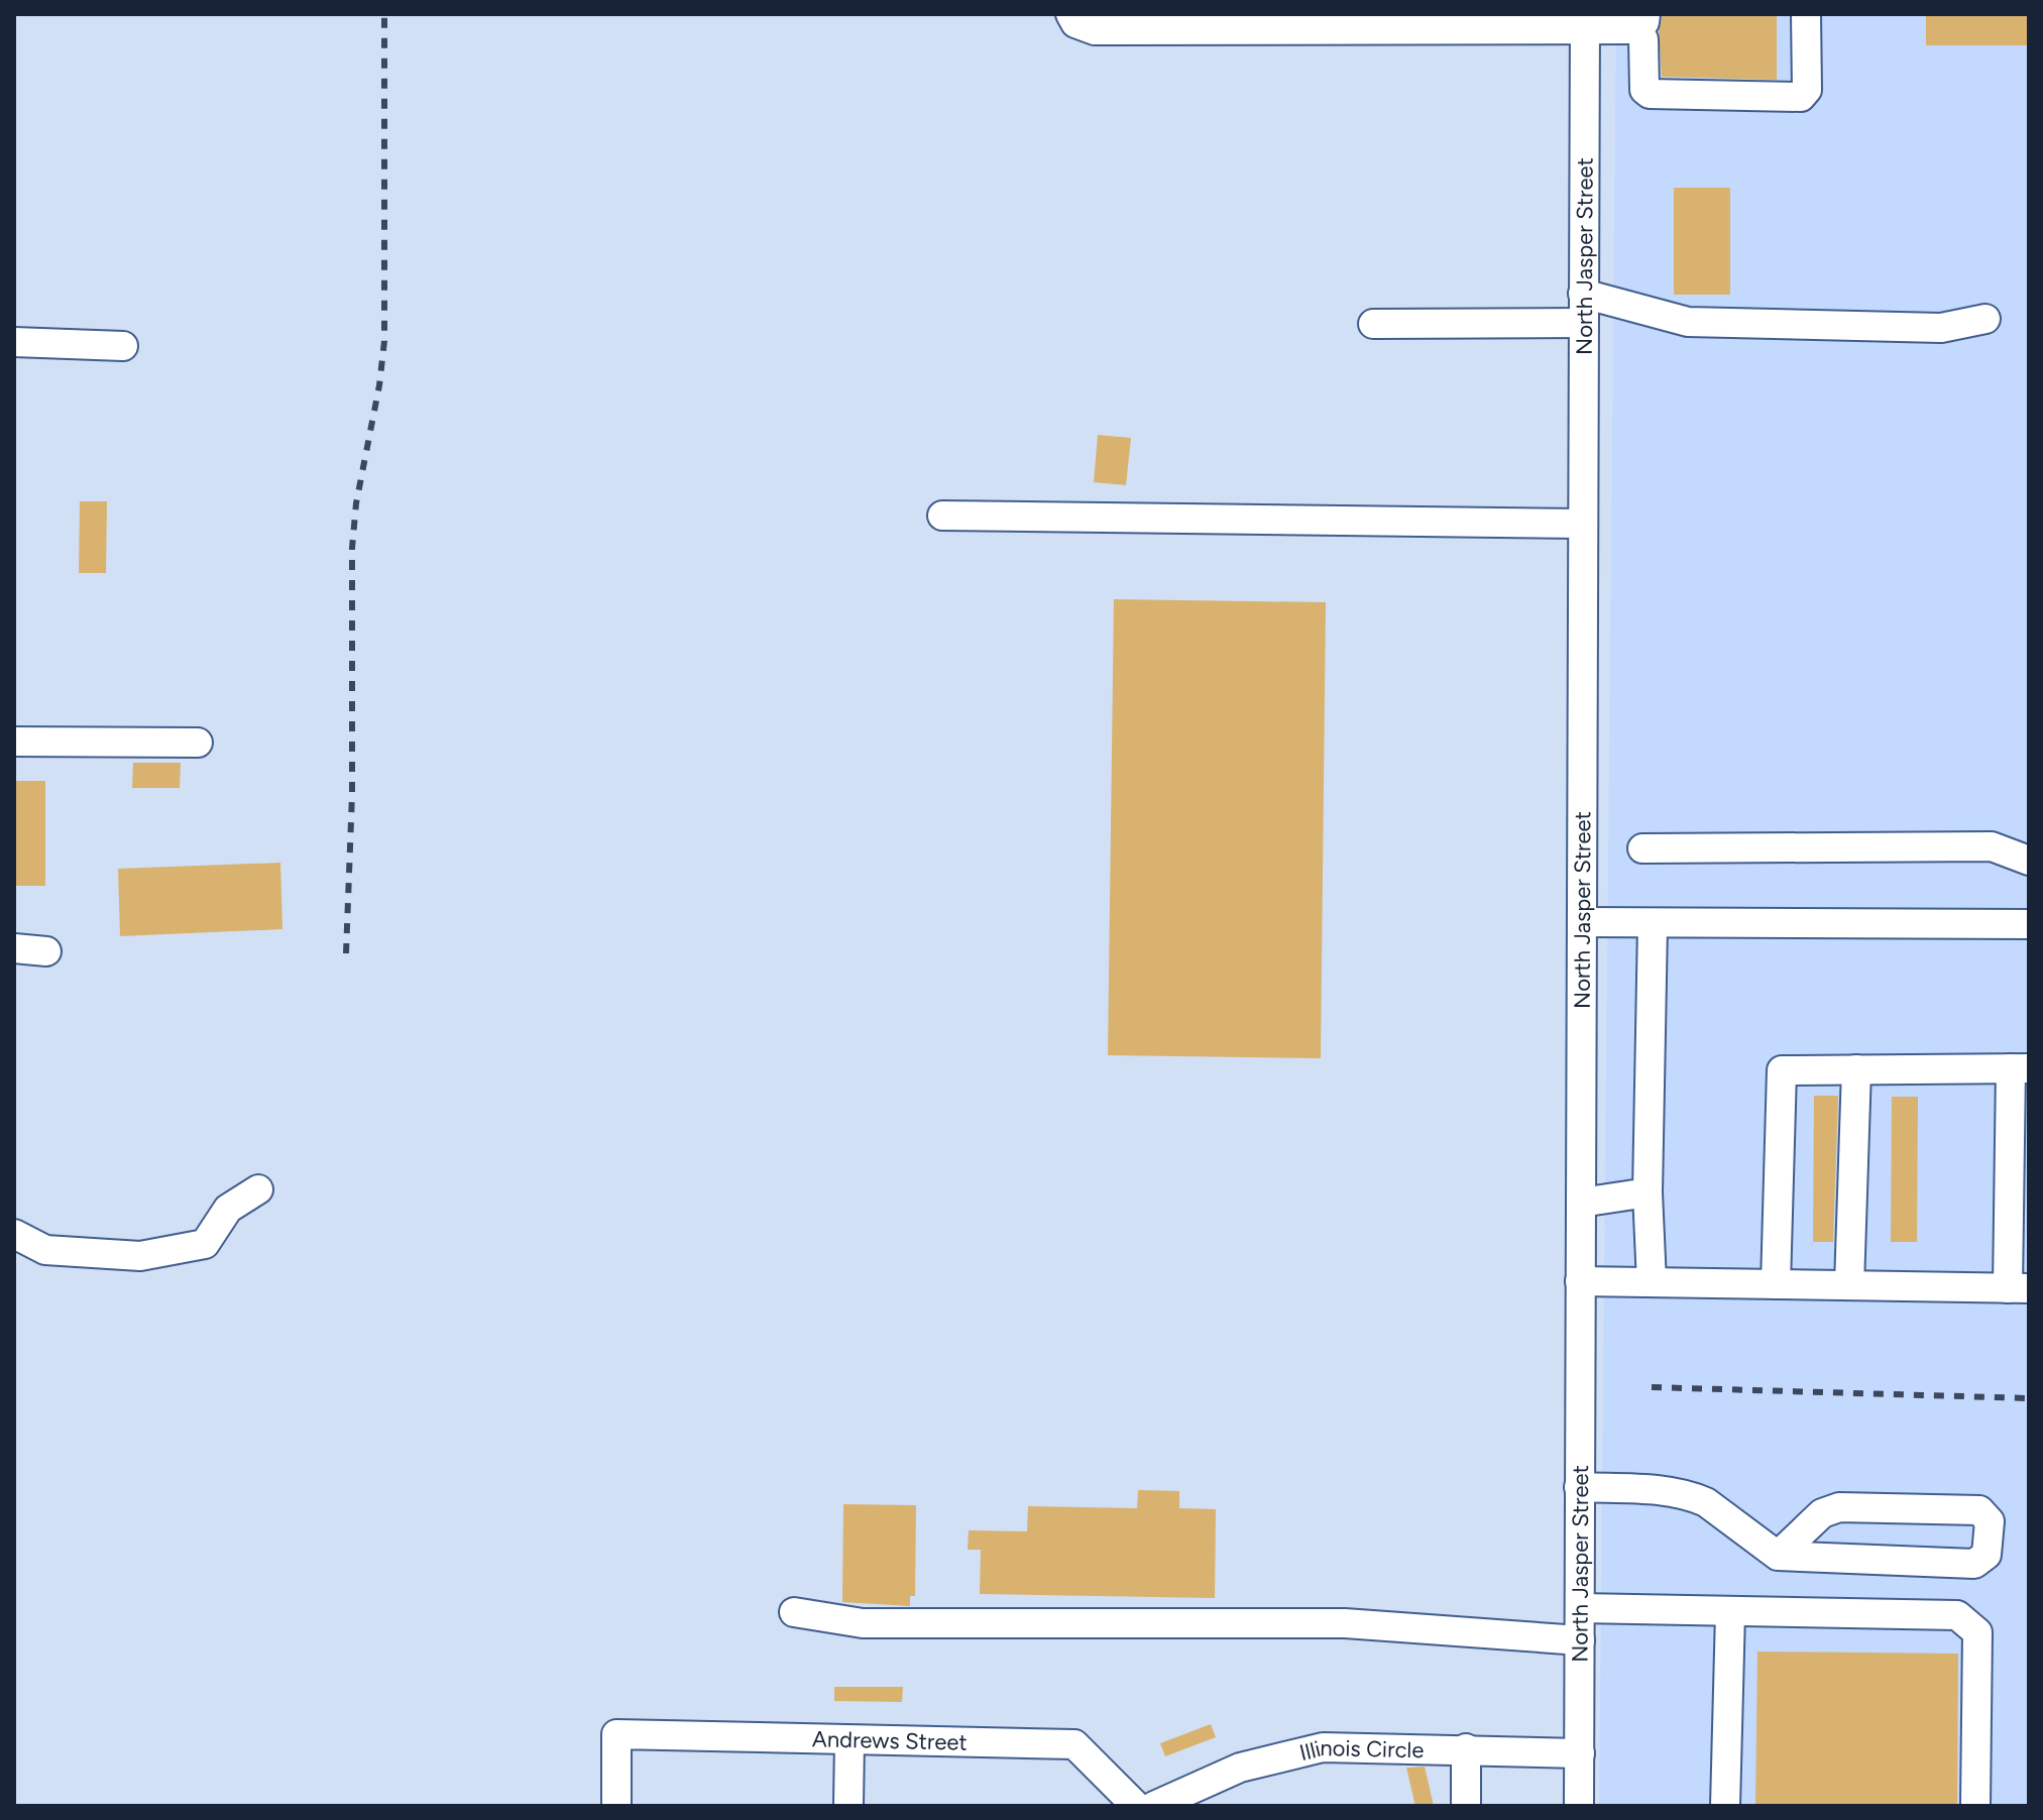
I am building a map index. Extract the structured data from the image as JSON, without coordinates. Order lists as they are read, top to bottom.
{
  "streets": {
    "street": ["North Jasper Street", "Andrews Street", "Illinois Circle"]
  },
  "crossings": [
    ["North Jasper Street", "Illinois Circle"]
  ]
}
